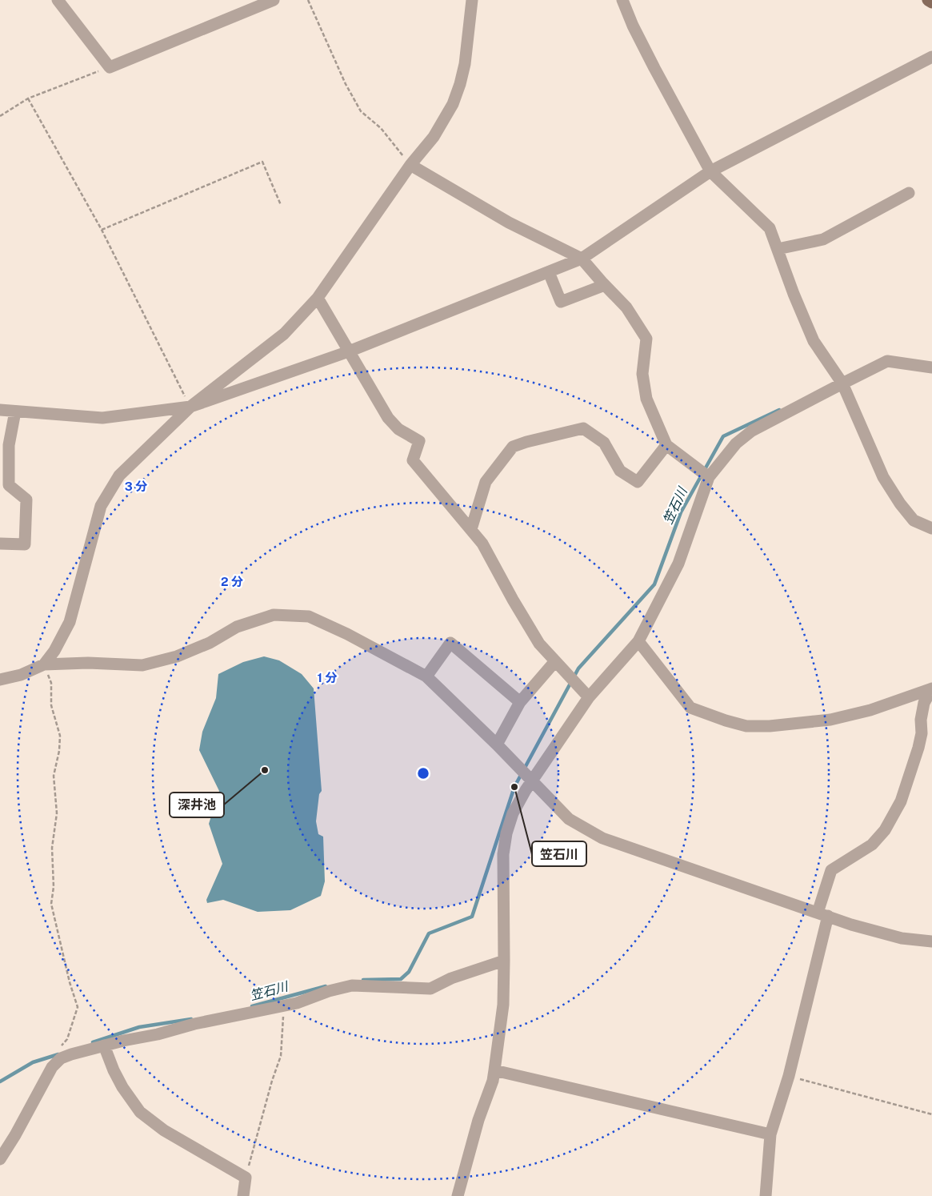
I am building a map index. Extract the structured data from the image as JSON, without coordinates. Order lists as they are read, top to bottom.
{
  "water": ["笠石川"],
  "places": ["深井池", "笠石川"],
  "rings": ["3 分", "2 分", "1 分"]
}
